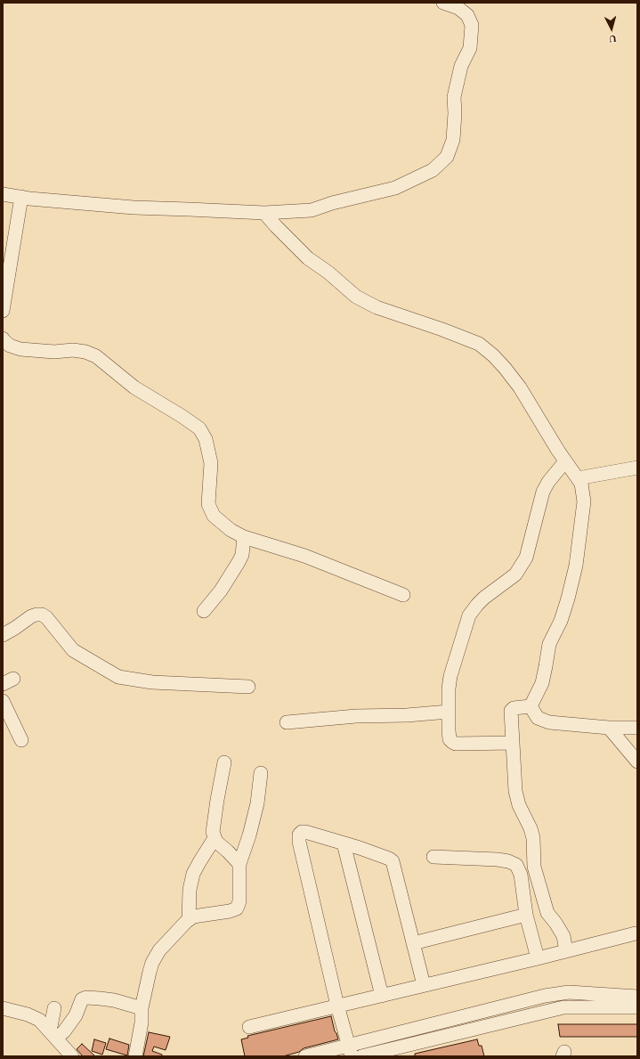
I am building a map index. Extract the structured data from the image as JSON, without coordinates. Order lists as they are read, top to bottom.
{
  "north": "bottom"
}
